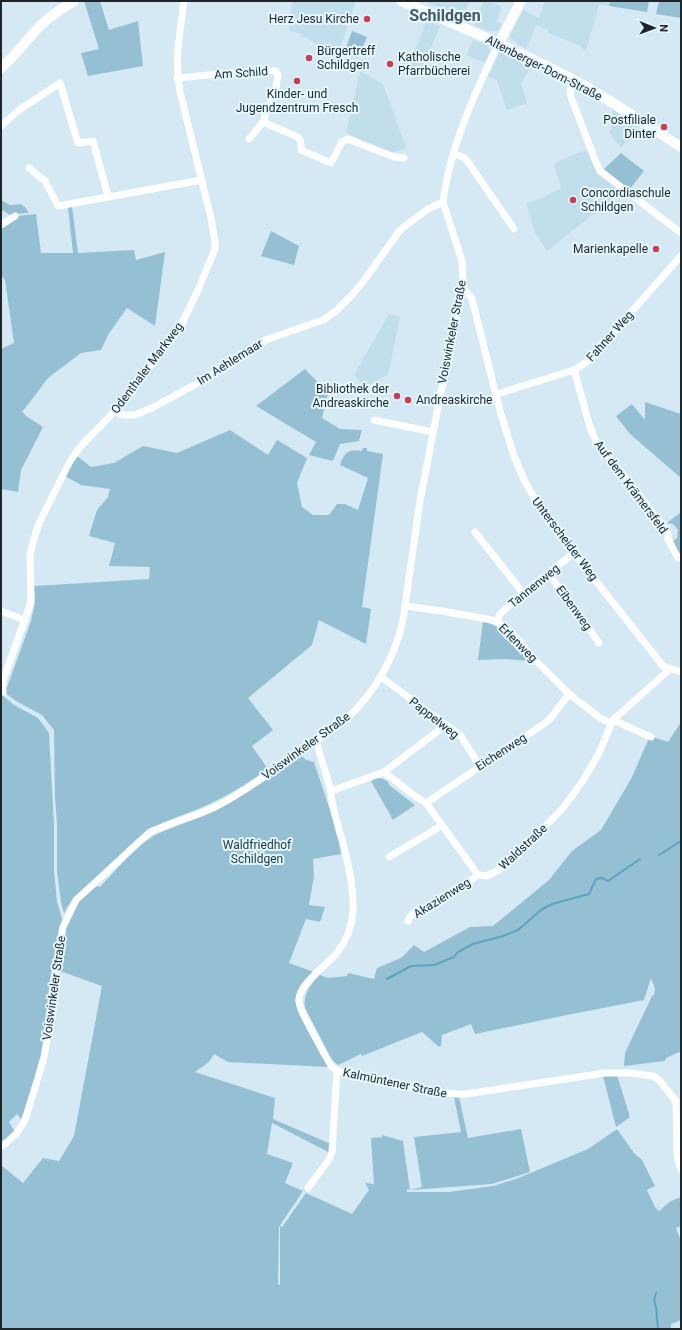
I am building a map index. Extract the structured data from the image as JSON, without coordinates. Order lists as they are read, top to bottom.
{
  "streets": {
    "main road": ["Altenberger-Dom-Straße"],
    "street": [
      "Am Schild",
      "Voiswinkeler Straße",
      "Fahner Weg",
      "Im Aehlemaar",
      "Odenthaler Markweg",
      "Auf dem Krämersfeld",
      "Unterscheider Weg",
      "Tannenweg",
      "Eibenweg",
      "Erlenweg",
      "Pappelweg",
      "Eichenweg",
      "Waldstraße",
      "Akazienweg",
      "Kalmüntener Straße"
    ]
  },
  "crossings": [
    ["Altenberger-Dom-Straße", "Voiswinkeler Straße"],
    ["Am Schild", "Odenthaler Markweg"],
    ["Voiswinkeler Straße", "Im Aehlemaar"],
    ["Voiswinkeler Straße", "Unterscheider Weg"],
    ["Voiswinkeler Straße", "Erlenweg"],
    ["Voiswinkeler Straße", "Pappelweg"],
    ["Voiswinkeler Straße", "Kalmüntener Straße"],
    ["Fahner Weg", "Auf dem Krämersfeld"],
    ["Fahner Weg", "Unterscheider Weg"],
    ["Im Aehlemaar", "Odenthaler Markweg"],
    ["Unterscheider Weg", "Tannenweg"],
    ["Unterscheider Weg", "Waldstraße"],
    ["Tannenweg", "Eibenweg"],
    ["Tannenweg", "Erlenweg"],
    ["Erlenweg", "Eichenweg"],
    ["Erlenweg", "Waldstraße"],
    ["Pappelweg", "Eichenweg"],
    ["Waldstraße", "Akazienweg"]
  ],
  "districts": ["Schildgen"],
  "parks": ["Waldfriedhof Schildgen"],
  "places": [
    "Herz Jesu Kirche",
    "Bürgertreff Schildgen",
    "Katholische Pfarrbücherei",
    "Kinder- und Jugendzentrum Fresch",
    "Postfiliale Dinter",
    "Concordiaschule Schildgen",
    "Marienkapelle",
    "Bibliothek der Andreaskirche",
    "Andreaskirche"
  ],
  "north": "right"
}
